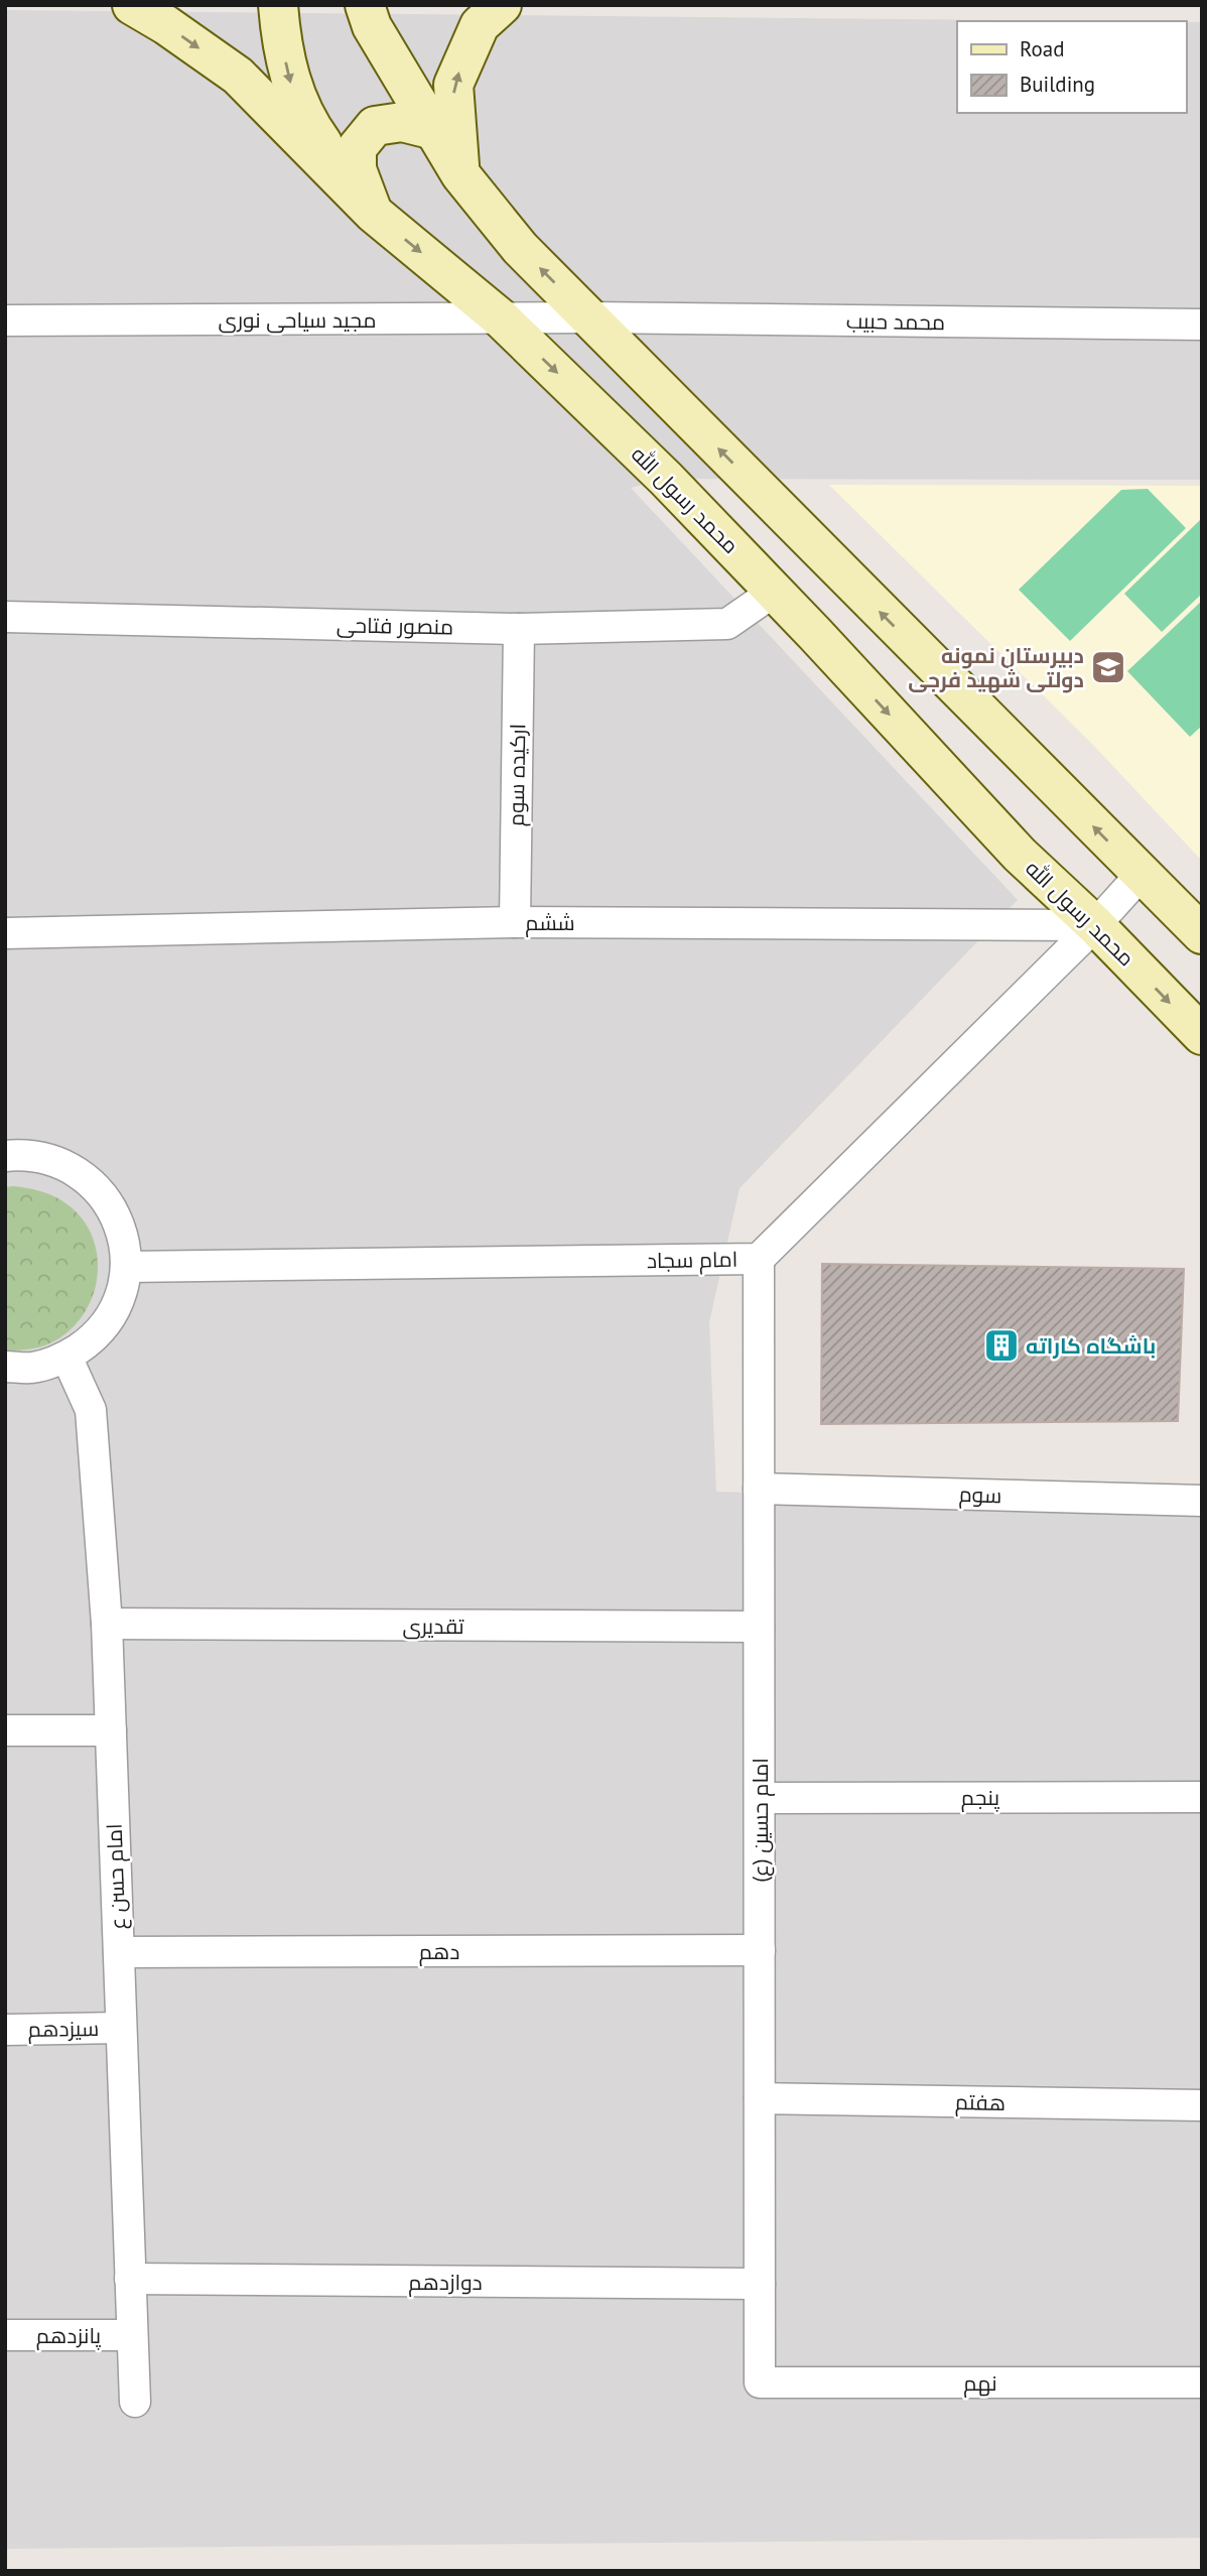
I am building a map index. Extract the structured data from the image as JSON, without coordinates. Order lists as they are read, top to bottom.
{
  "streets": {
    "street": [
      "مجید سیاحی نوری",
      "محمد حبیب",
      "محمد رسول الله",
      "منصور فتاحی",
      "ارکیده سوم",
      "ششم",
      "امام سجاد",
      "سوم",
      "تقدیری",
      "پنجم",
      "امام حسین (ع)",
      "امام حسن ع",
      "دهم",
      "سیزدهم",
      "هفتم",
      "دوازدهم",
      "پانزدهم",
      "نهم"
    ]
  },
  "crossings": [
    ["مجید سیاحی نوری", "محمد حبیب"],
    ["مجید سیاحی نوری", "محمد رسول الله"],
    ["محمد رسول الله", "منصور فتاحی"],
    ["محمد رسول الله", "ششم"],
    ["محمد رسول الله", "امام سجاد"],
    ["منصور فتاحی", "ارکیده سوم"],
    ["ارکیده سوم", "ششم"],
    ["ششم", "امام سجاد"],
    ["امام سجاد", "امام حسین (ع)"],
    ["سوم", "امام حسین (ع)"],
    ["تقدیری", "امام حسین (ع)"],
    ["تقدیری", "امام حسن ع"],
    ["پنجم", "امام حسین (ع)"],
    ["امام حسین (ع)", "دهم"],
    ["امام حسین (ع)", "هفتم"],
    ["امام حسین (ع)", "دوازدهم"],
    ["امام حسین (ع)", "نهم"],
    ["امام حسن ع", "دهم"],
    ["امام حسن ع", "سیزدهم"],
    ["امام حسن ع", "دوازدهم"],
    ["امام حسن ع", "پانزدهم"]
  ],
  "places": {
    "school or university": ["دبیرستان نمونه دولتی شهید فرجی"],
    "building": ["باشگاه کاراته"]
  },
  "legend": ["Road", "Building"]
}
